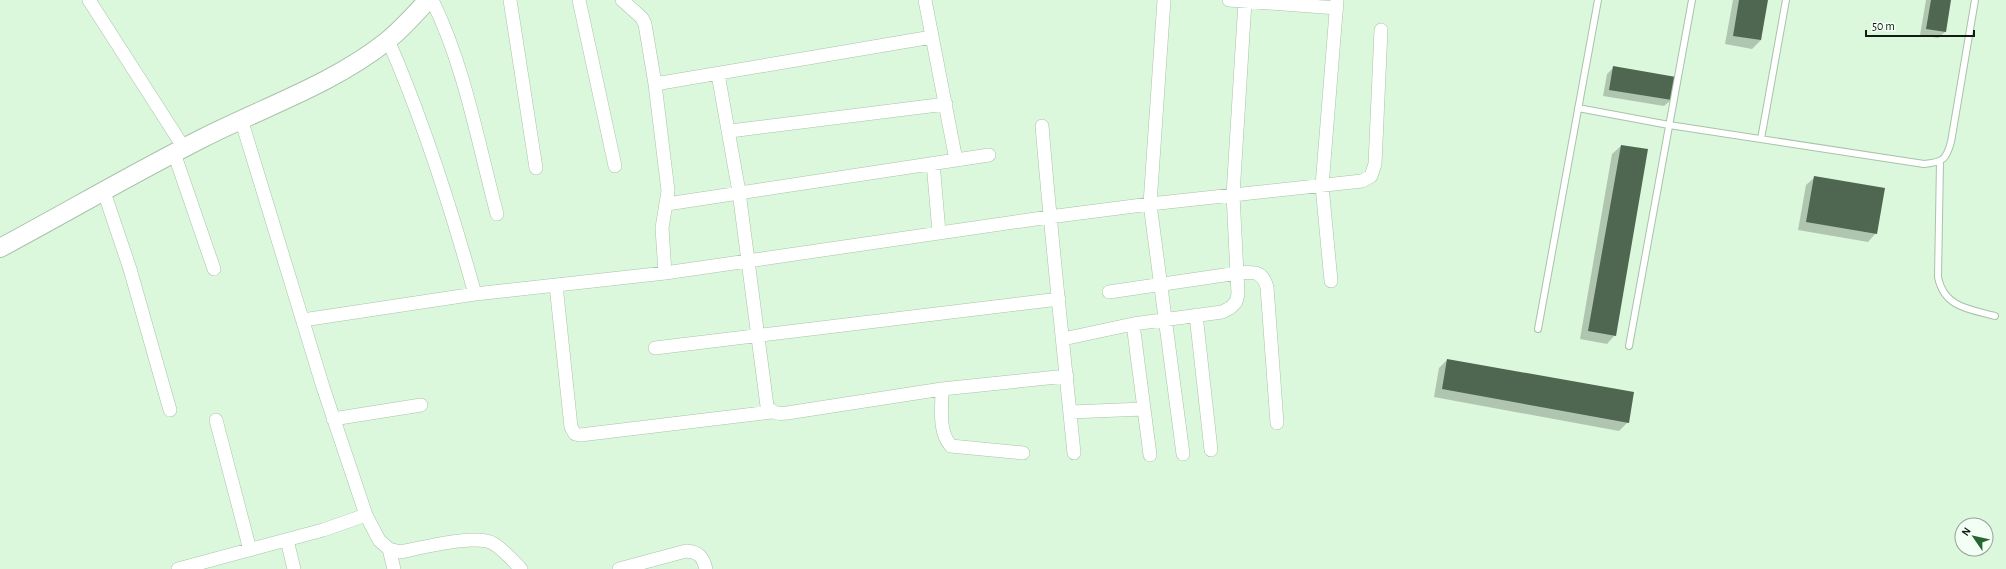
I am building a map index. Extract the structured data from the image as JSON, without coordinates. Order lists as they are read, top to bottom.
{
  "scale_bar": "50 m",
  "north": "top left"
}
